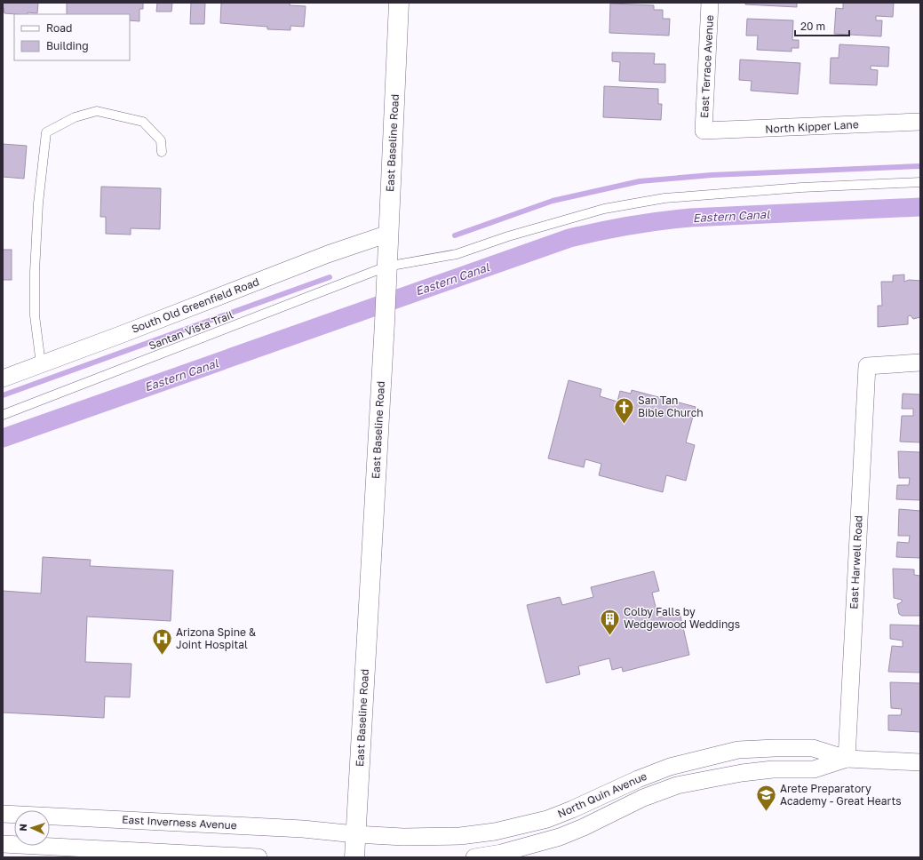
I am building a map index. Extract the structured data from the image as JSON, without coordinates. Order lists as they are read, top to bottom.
{
  "streets": {
    "main road": ["East Baseline Road"],
    "street": [
      "East Terrace Avenue",
      "North Kipper Lane",
      "South Old Greenfield Road",
      "East Harwell Road",
      "North Quin Avenue",
      "East Inverness Avenue"
    ],
    "lane": ["Santan Vista Trail"]
  },
  "crossings": [
    ["East Terrace Avenue", "North Kipper Lane"],
    ["East Baseline Road", "South Old Greenfield Road"],
    ["East Baseline Road", "Santan Vista Trail"],
    ["East Baseline Road", "North Quin Avenue"],
    ["East Baseline Road", "East Inverness Avenue"],
    ["East Harwell Road", "North Quin Avenue"],
    ["North Quin Avenue", "East Inverness Avenue"]
  ],
  "water": ["Eastern Canal"],
  "places": {
    "church": ["San Tan Bible Church"],
    "building": ["Colby Falls by Wedgewood Weddings"],
    "hospital": ["Arizona Spine & Joint Hospital"],
    "school or university": ["Arete Preparatory Academy - Great Hearts"]
  },
  "legend": ["Road", "Building"],
  "scale_bar": "20 m",
  "north": "left"
}
